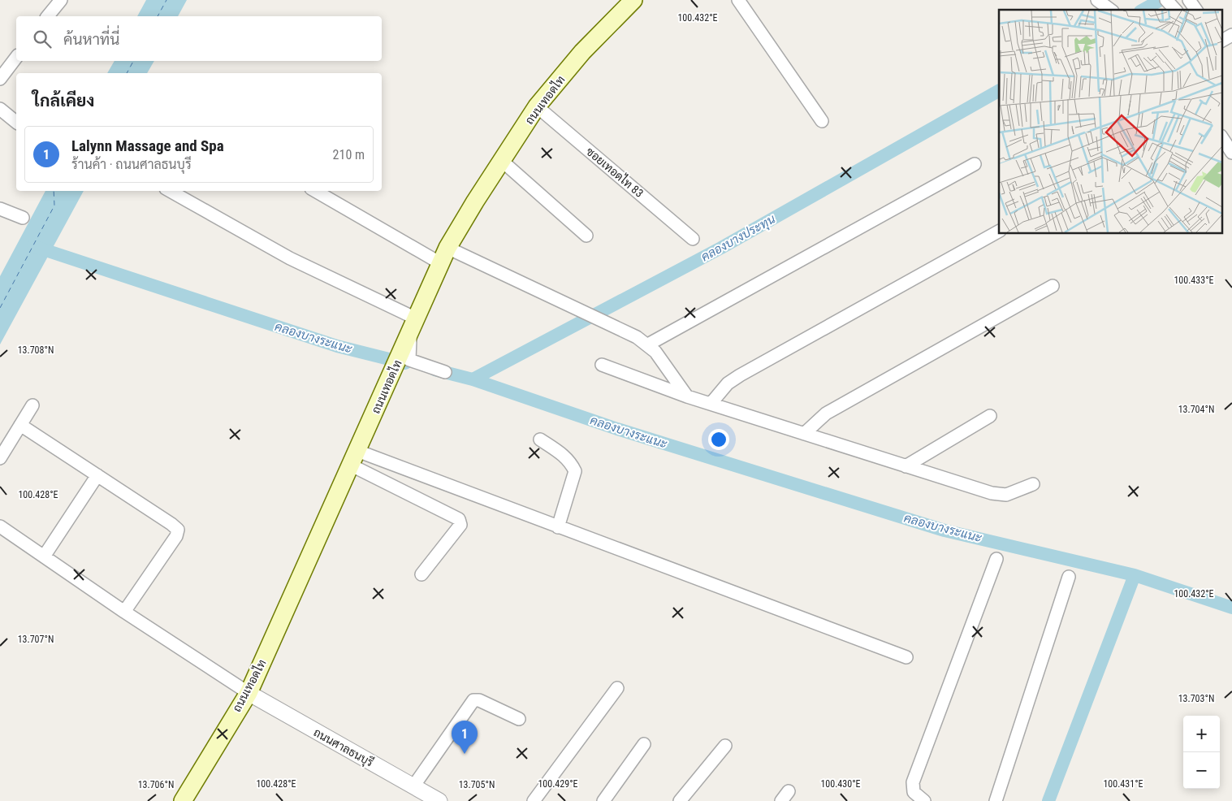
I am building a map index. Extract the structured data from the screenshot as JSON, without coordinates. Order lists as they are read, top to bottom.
{
  "streets": {
    "main road": ["ถนนเทอดไท"],
    "street": ["ซอยเทอดไท 83", "ถนนศาลธนบุรี"]
  },
  "crossings": [
    ["ถนนเทอดไท", "ซอยเทอดไท 83"],
    ["ถนนเทอดไท", "ถนนศาลธนบุรี"]
  ],
  "water": ["คลองบางประทุน", "คลองบางระแนะ"],
  "page": {
    "search": "ค้นหาที่นี่",
    "heading": "ใกล้เคียง",
    "list": [
      {
        "mark": "1",
        "name": "Lalynn Massage and Spa",
        "note": "ร้านค้า · ถนนศาลธนบุรี",
        "value": "210 m"
      }
    ],
    "map_buttons": ["+", "−"],
    "pins": "1"
  },
  "coordinates": [
    "100.432°E",
    "100.433°E",
    "13.708°N",
    "13.704°N",
    "100.428°E",
    "13.707°N",
    "13.703°N",
    "100.429°E",
    "100.430°E",
    "100.431°E",
    "13.706°N",
    "13.705°N"
  ]
}
